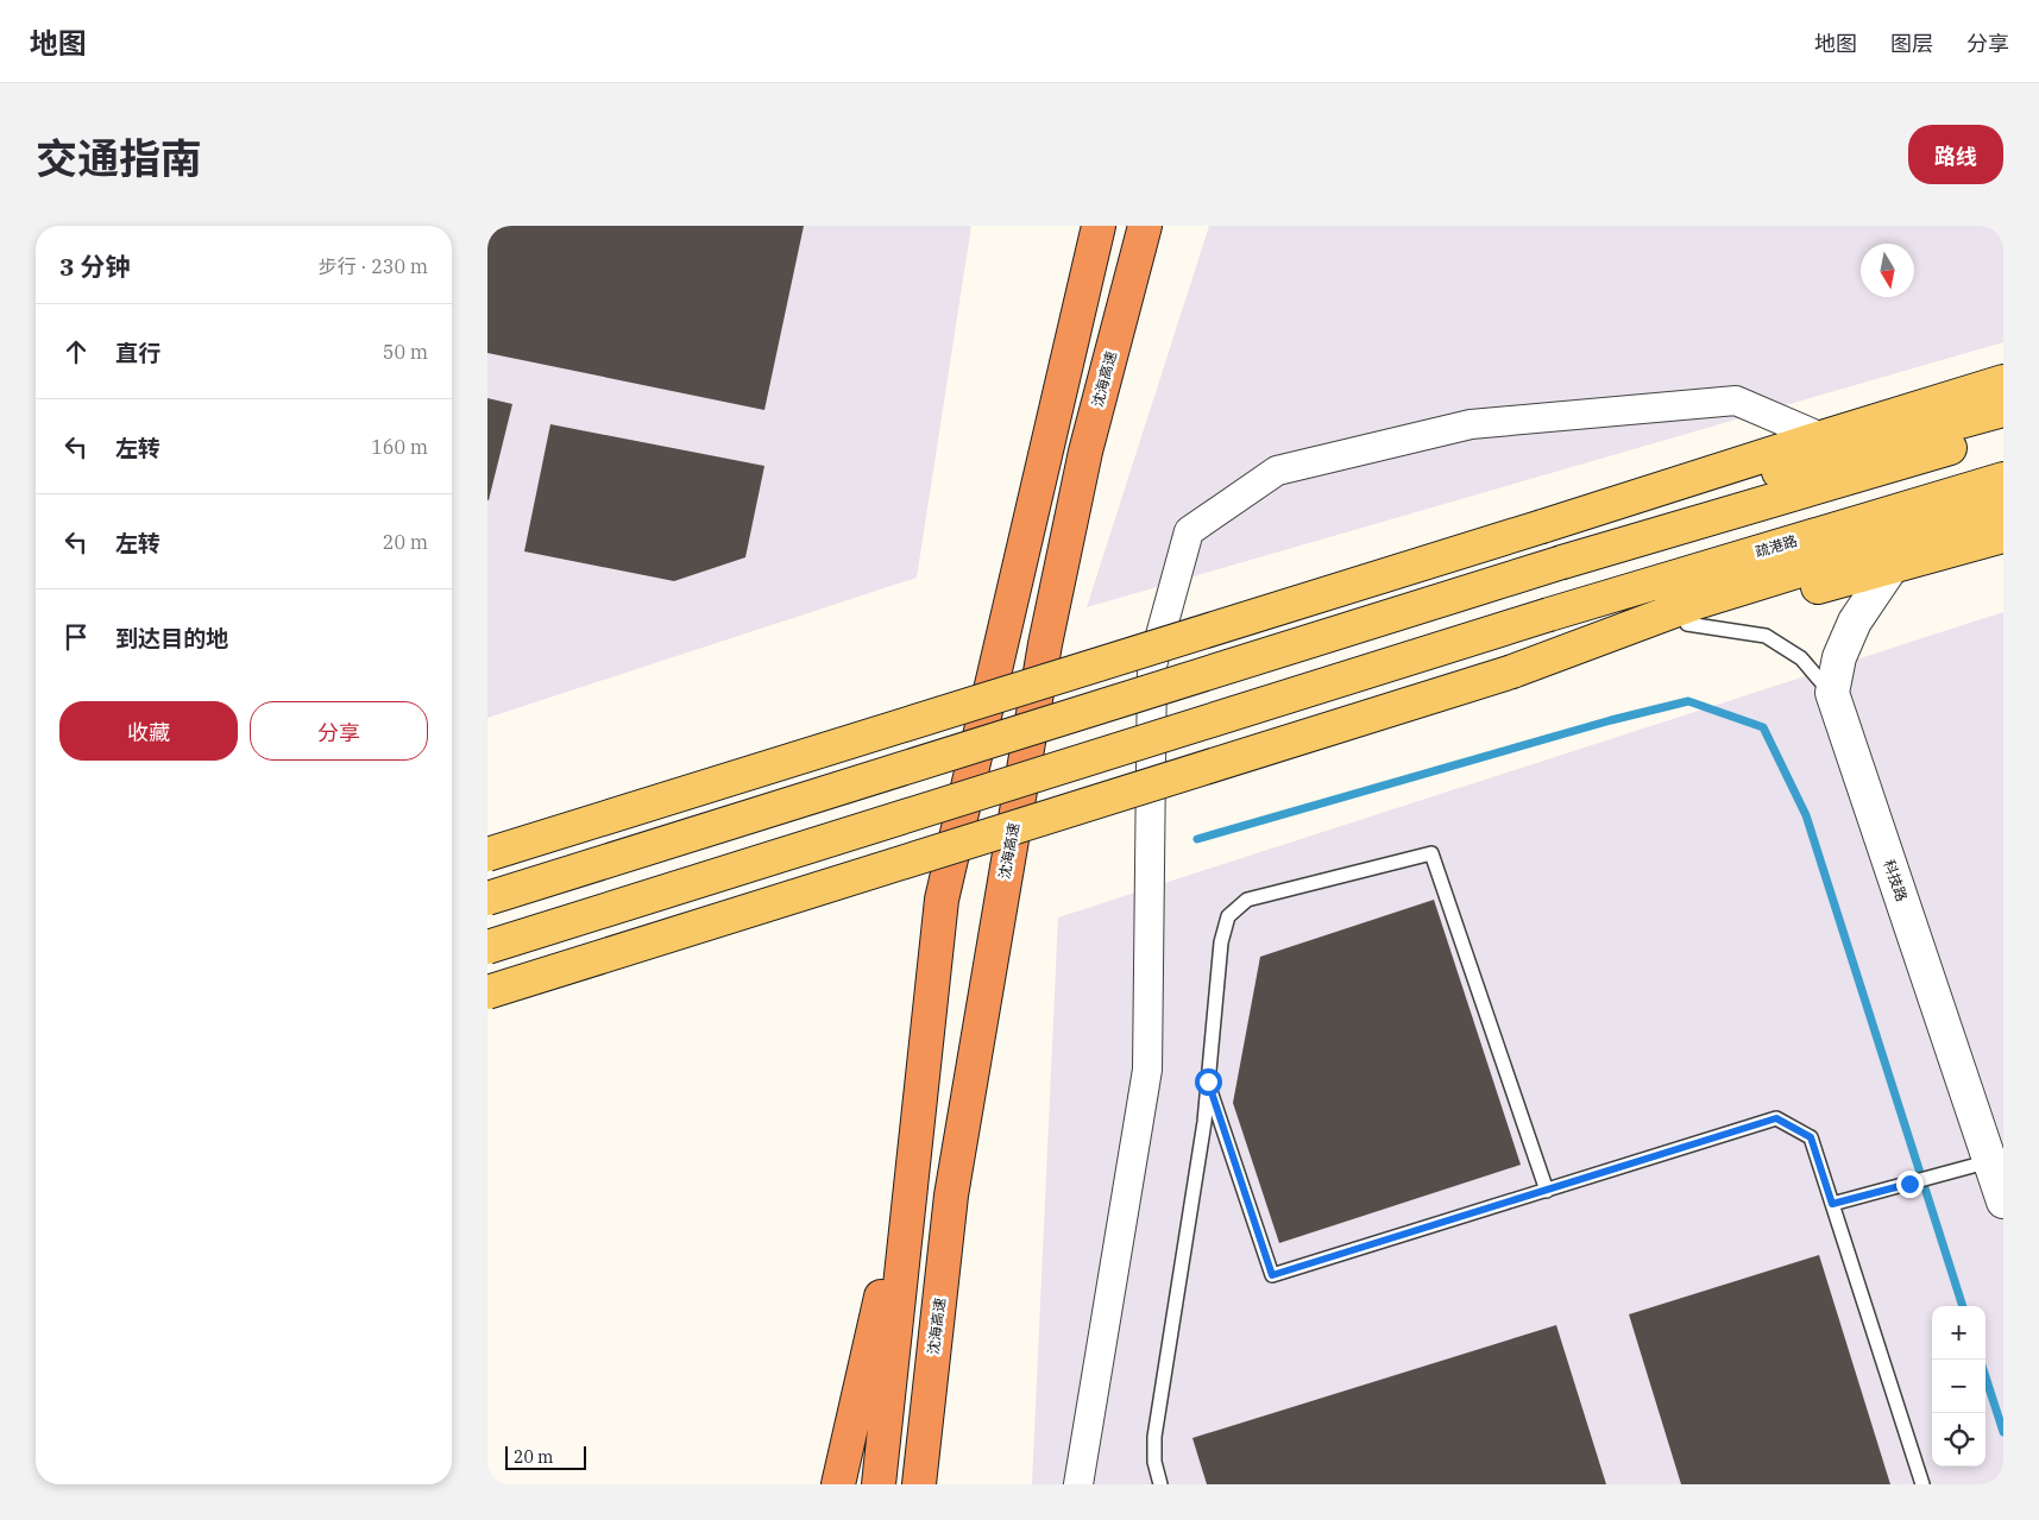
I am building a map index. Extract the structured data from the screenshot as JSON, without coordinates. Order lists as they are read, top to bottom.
{
  "streets": {
    "highway": ["沈海高速"],
    "main road": ["疏港路"],
    "street": ["科技路"]
  },
  "scale_bar": "20 m",
  "north": "bottom",
  "page": {
    "header": "地图",
    "nav": ["地图", "图层", "分享"],
    "title": "交通指南",
    "buttons": [
      "路线",
      ["收藏", "分享"]
    ],
    "heading": ["3 分钟", "步行 · 230 m"],
    "list": [
      ["直行", "50 m"],
      ["左转", "160 m"],
      ["左转", "20 m"],
      "到达目的地"
    ],
    "map_buttons": ["+", "−"],
    "scale": "20 m"
  }
}
